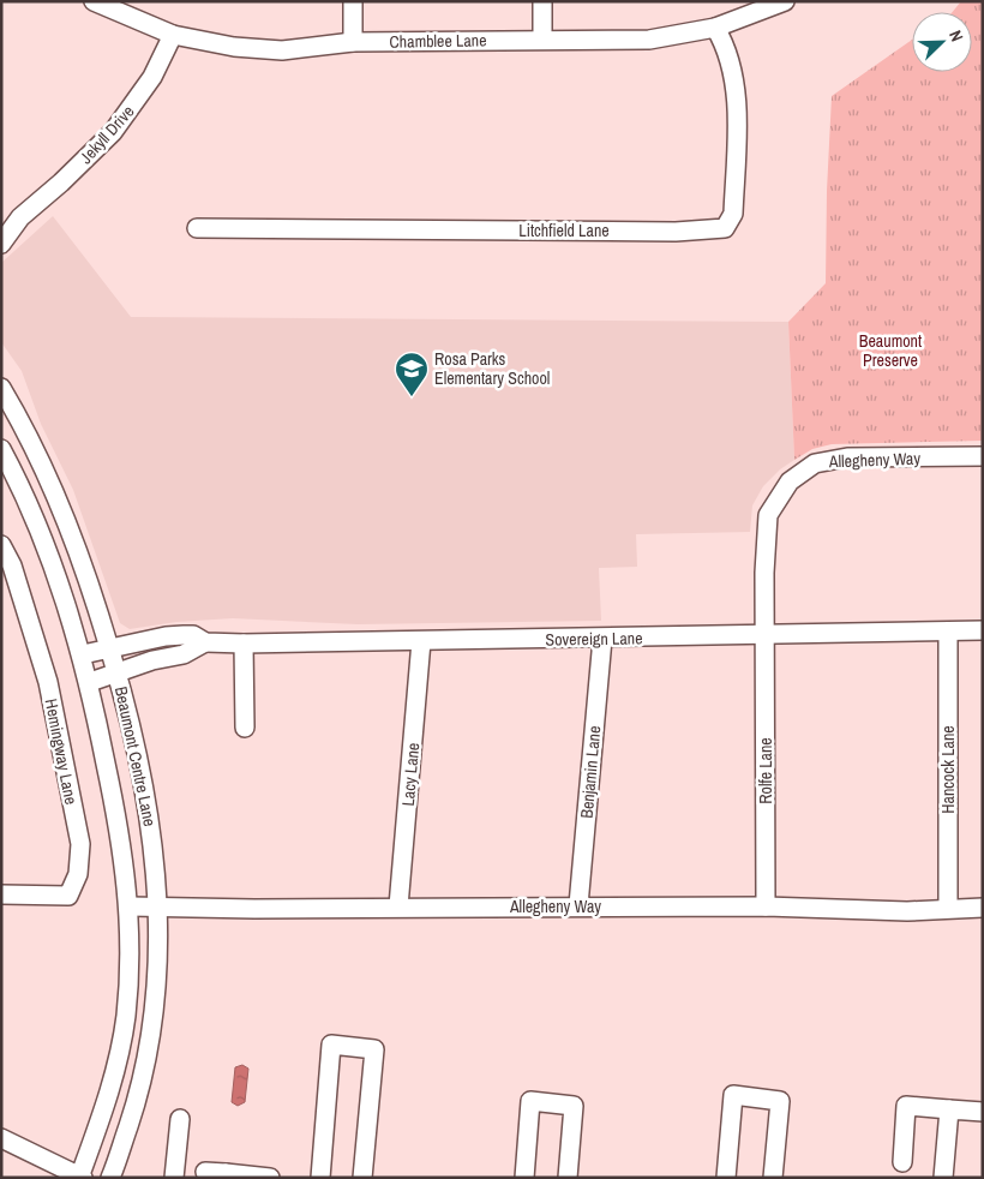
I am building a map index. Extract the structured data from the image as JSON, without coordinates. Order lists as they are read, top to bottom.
{
  "streets": {
    "street": [
      "Chamblee Lane",
      "Jekyll Drive",
      "Litchfield Lane",
      "Allegheny Way",
      "Sovereign Lane",
      "Hemingway Lane",
      "Beaumont Centre Lane",
      "Hancock Lane",
      "Rolfe Lane",
      "Benjamin Lane",
      "Lacy Lane"
    ]
  },
  "crossings": [
    ["Chamblee Lane", "Jekyll Drive"],
    ["Chamblee Lane", "Litchfield Lane"],
    ["Allegheny Way", "Sovereign Lane"],
    ["Allegheny Way", "Beaumont Centre Lane"],
    ["Allegheny Way", "Hancock Lane"],
    ["Allegheny Way", "Rolfe Lane"],
    ["Allegheny Way", "Benjamin Lane"],
    ["Allegheny Way", "Lacy Lane"],
    ["Sovereign Lane", "Beaumont Centre Lane"],
    ["Sovereign Lane", "Hancock Lane"],
    ["Sovereign Lane", "Rolfe Lane"],
    ["Sovereign Lane", "Benjamin Lane"],
    ["Sovereign Lane", "Lacy Lane"]
  ],
  "parks": ["Beaumont Preserve"],
  "places": {
    "school or university": ["Rosa Parks Elementary School"]
  },
  "north": "top right"
}
